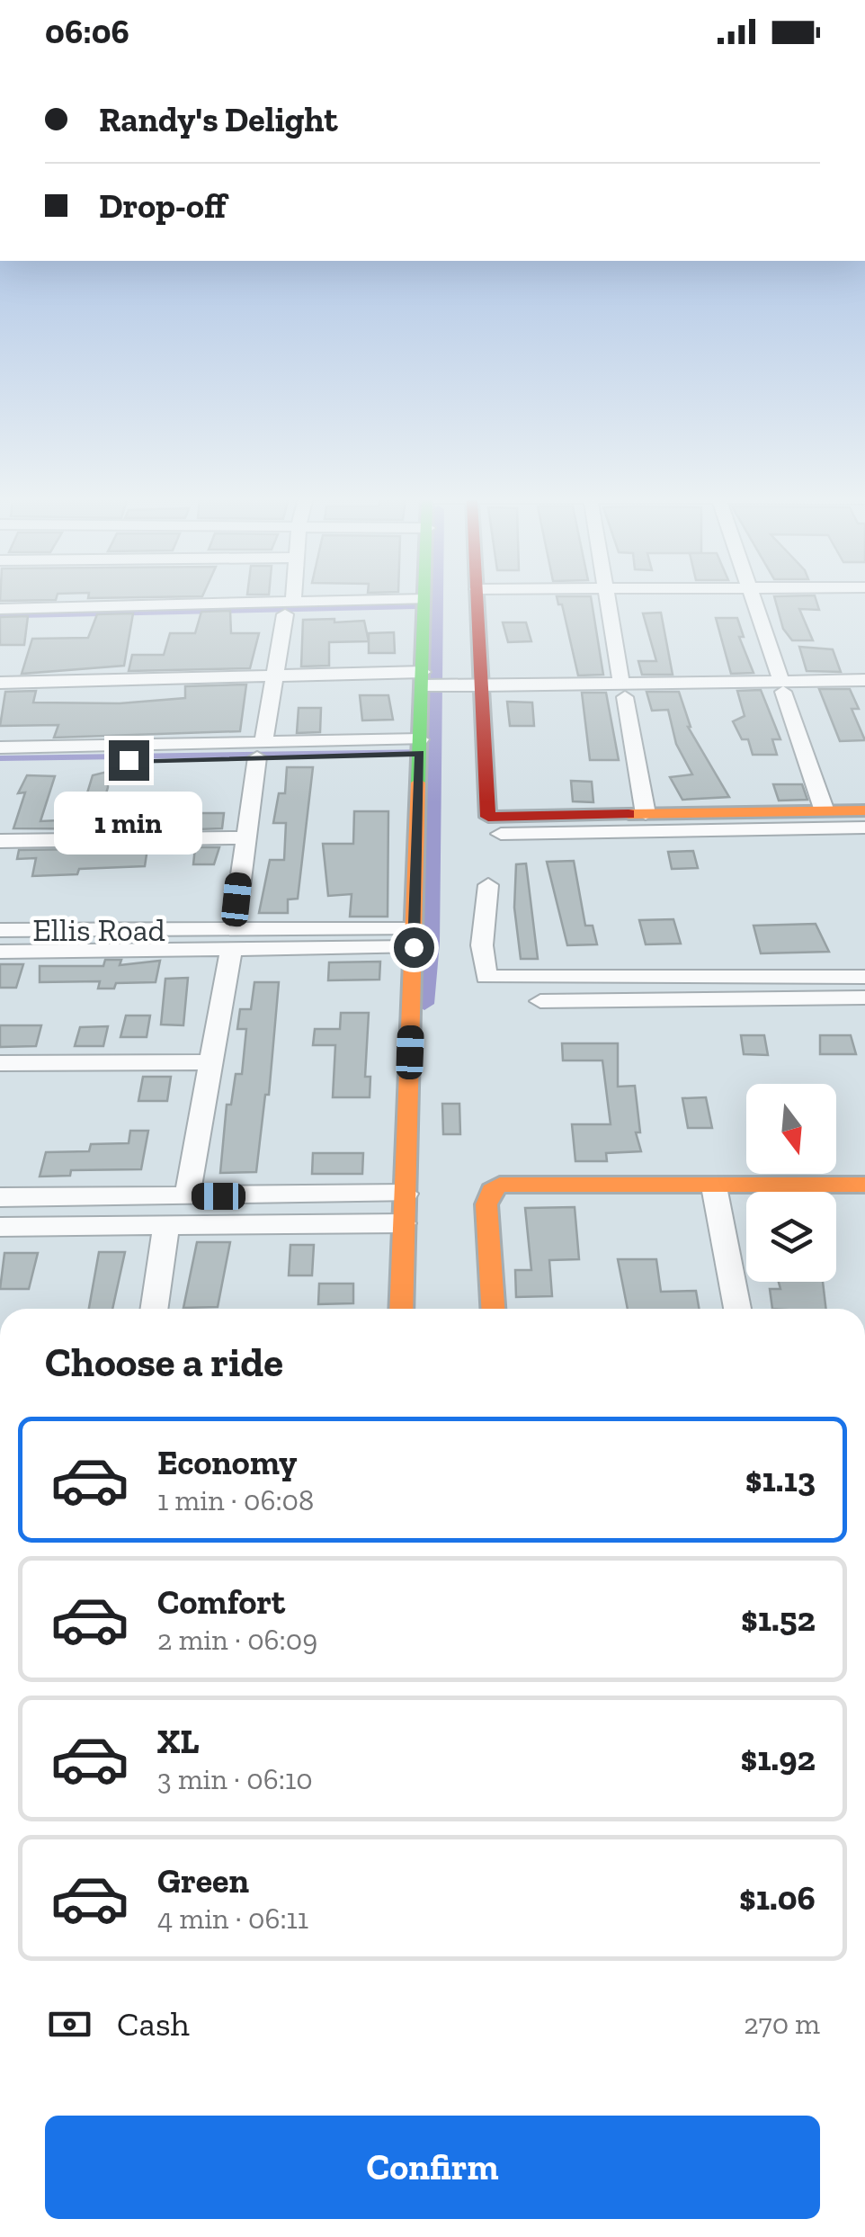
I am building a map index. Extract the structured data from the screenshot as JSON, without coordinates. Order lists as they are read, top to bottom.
{
  "streets": {
    "street": ["Ellis Road"]
  },
  "north": "bottom",
  "page": {
    "status": "06:06",
    "banner": ["Randy's Delight", "Drop-off"],
    "bubble": "1 min",
    "heading": "Choose a ride",
    "list": [
      {
        "name": "Economy",
        "note": "1 min · 06:08",
        "value": "$1.13"
      },
      {
        "name": "Comfort",
        "note": "2 min · 06:09",
        "value": "$1.52"
      },
      {
        "name": "XL",
        "note": "3 min · 06:10",
        "value": "$1.92"
      },
      {
        "name": "Green",
        "note": "4 min · 06:11",
        "value": "$1.06"
      }
    ],
    "pay": ["Cash", "270 m"],
    "buttons": "Confirm"
  }
}
